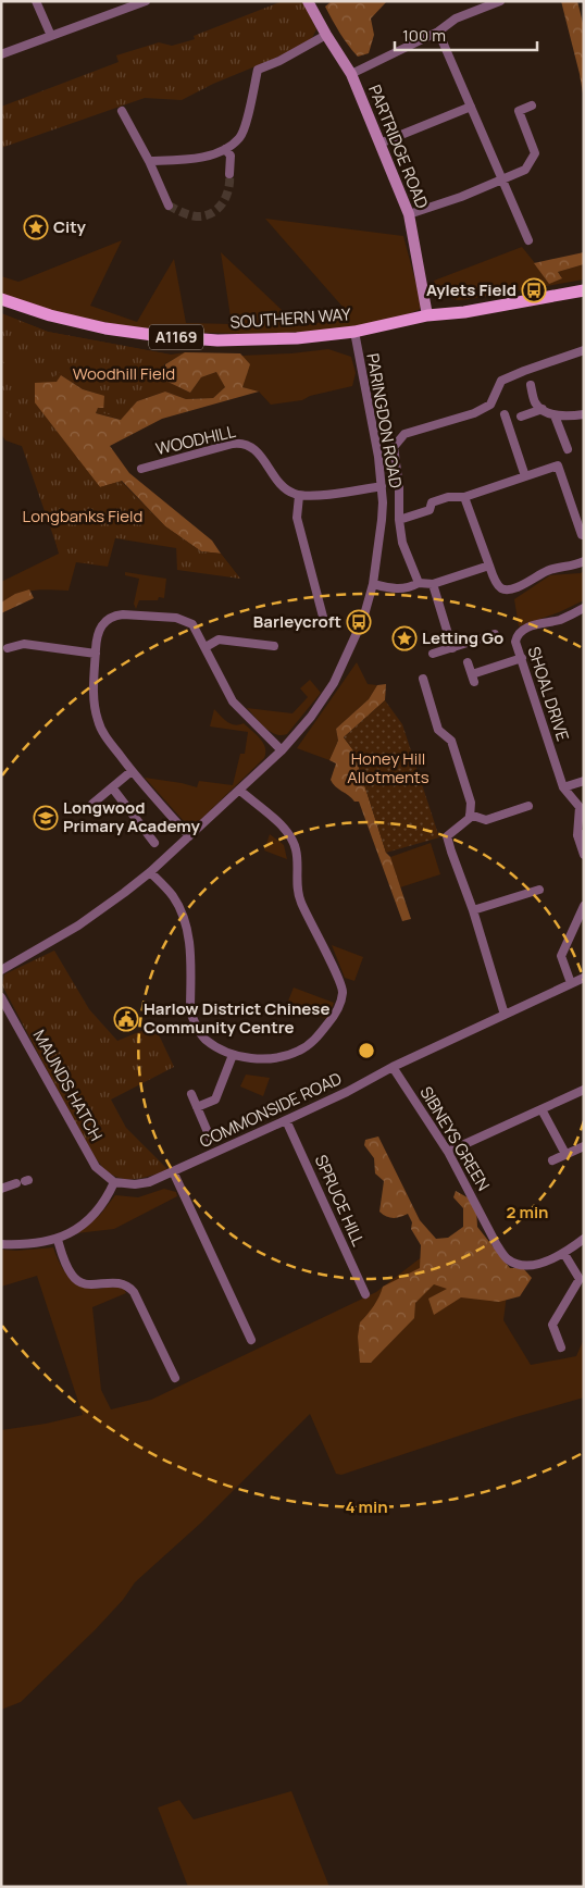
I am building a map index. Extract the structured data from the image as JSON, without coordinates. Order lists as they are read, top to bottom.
{
  "streets": {
    "main road": ["SOUTHERN WAY", "A1169"],
    "street": [
      "PARTRIDGE ROAD",
      "PARINGDON ROAD",
      "WOODHILL",
      "SHOAL DRIVE",
      "MAUNDS HATCH",
      "COMMONSIDE ROAD",
      "SIBNEYS GREEN",
      "SPRUCE HILL"
    ]
  },
  "crossings": [
    ["PARTRIDGE ROAD", "SOUTHERN WAY"],
    ["SOUTHERN WAY", "PARINGDON ROAD"],
    ["MAUNDS HATCH", "COMMONSIDE ROAD"],
    ["COMMONSIDE ROAD", "SIBNEYS GREEN"],
    ["COMMONSIDE ROAD", "SPRUCE HILL"]
  ],
  "parks": ["Woodhill Field", "Longbanks Field", "Honey Hill Allotments"],
  "places": {
    "place": ["City", "Letting Go"],
    "bus stop": ["Aylets Field", "Barleycroft"],
    "school or university": ["Longwood Primary Academy"],
    "public building": ["Harlow District Chinese Community Centre"]
  },
  "scale_bar": "100 m",
  "rings": ["2 min", "4 min"]
}
